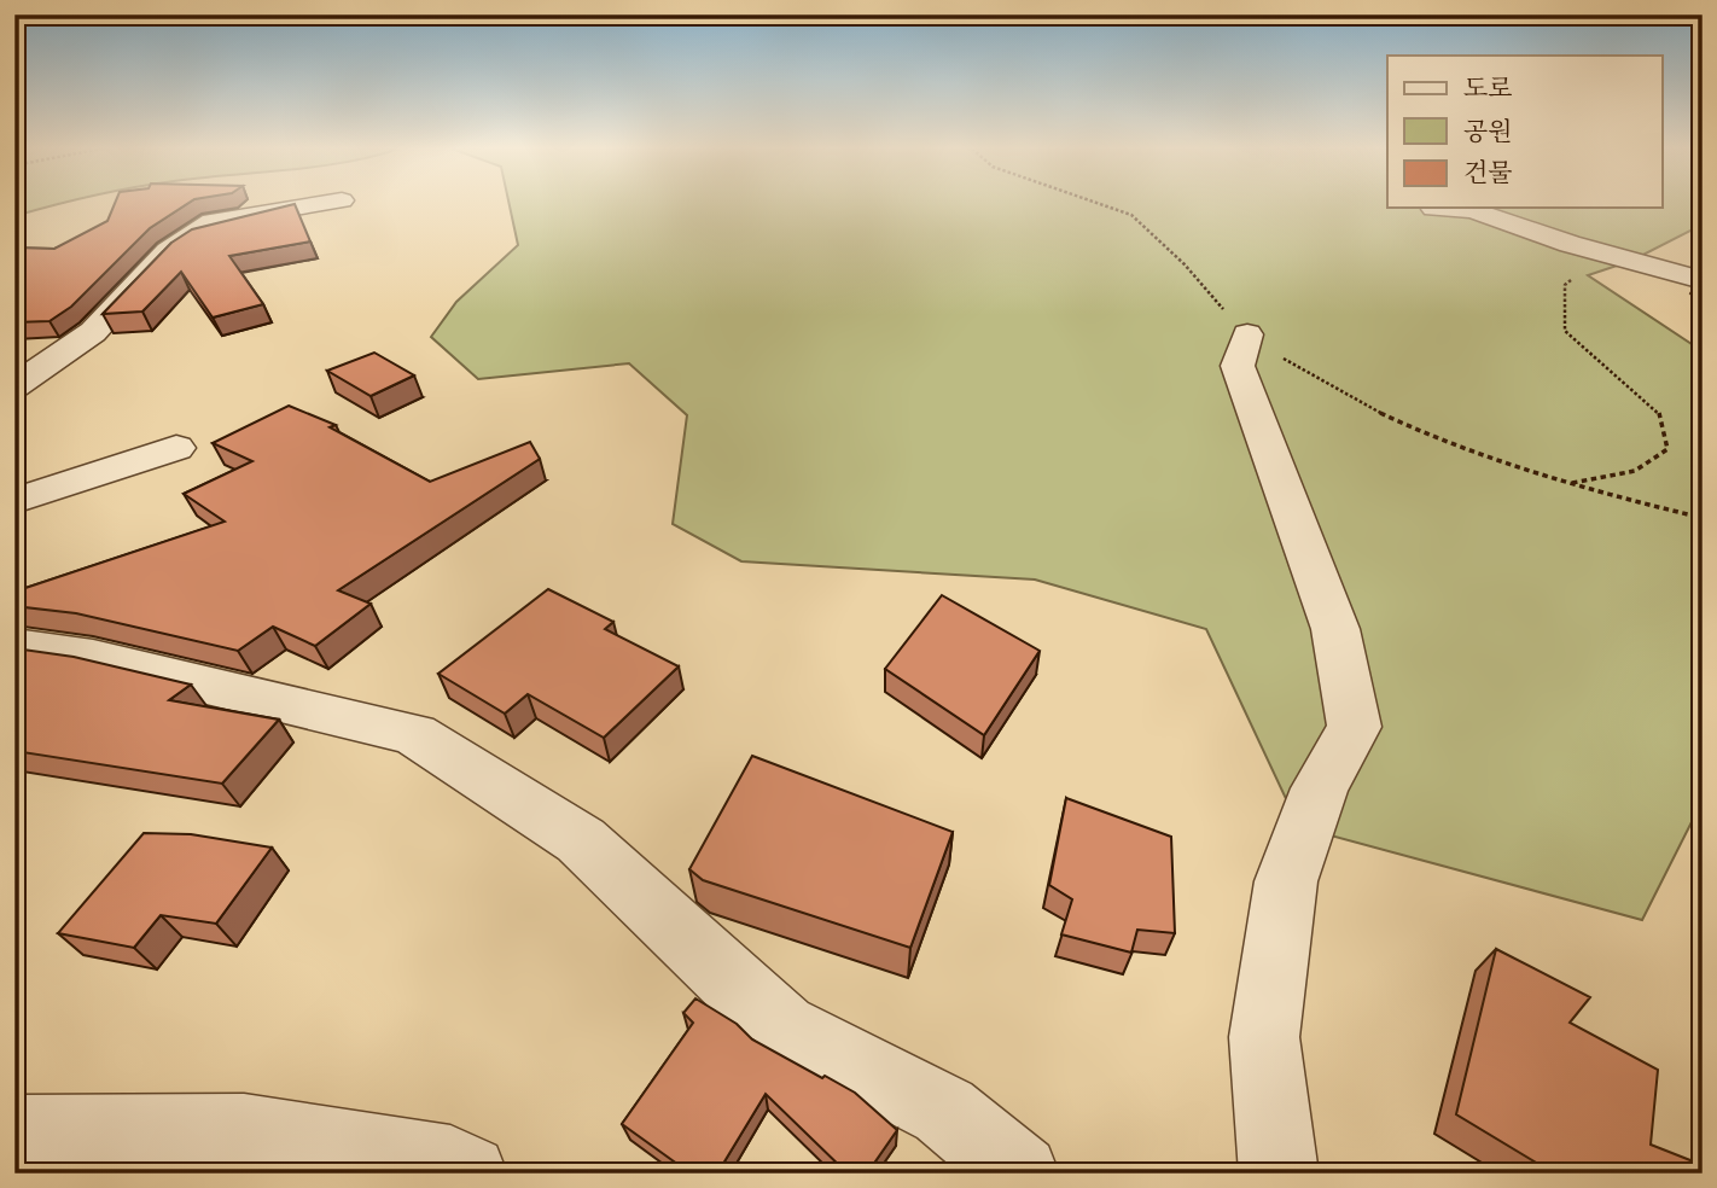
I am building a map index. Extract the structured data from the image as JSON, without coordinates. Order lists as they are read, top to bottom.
{
  "legend": ["도로", "공원", "건물"]
}
